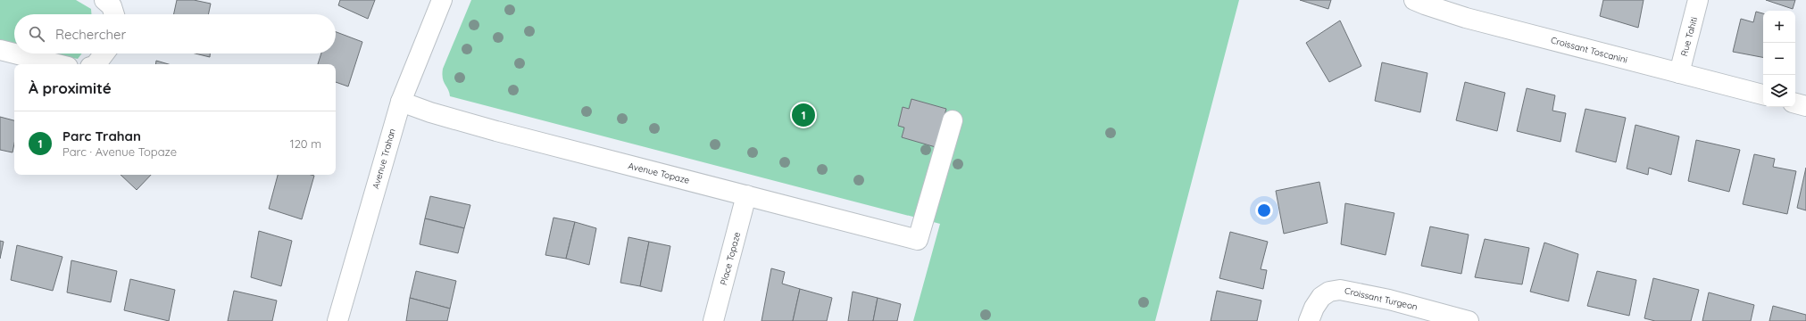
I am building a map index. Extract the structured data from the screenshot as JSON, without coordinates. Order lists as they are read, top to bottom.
{
  "streets": {
    "street": [
      "Rue Tahiti",
      "Croissant Toscanini",
      "Avenue Trahan",
      "Avenue Topaze",
      "Place Topaze",
      "Croissant Turgeon"
    ]
  },
  "crossings": [
    ["Rue Tahiti", "Croissant Toscanini"],
    ["Avenue Trahan", "Avenue Topaze"],
    ["Avenue Topaze", "Place Topaze"]
  ],
  "page": {
    "map_buttons": ["+", "−"],
    "search": "Rechercher",
    "heading": "À proximité",
    "pins": "1",
    "list": [
      {
        "mark": "1",
        "name": "Parc Trahan",
        "note": "Parc · Avenue Topaze",
        "value": "120 m"
      }
    ]
  }
}
